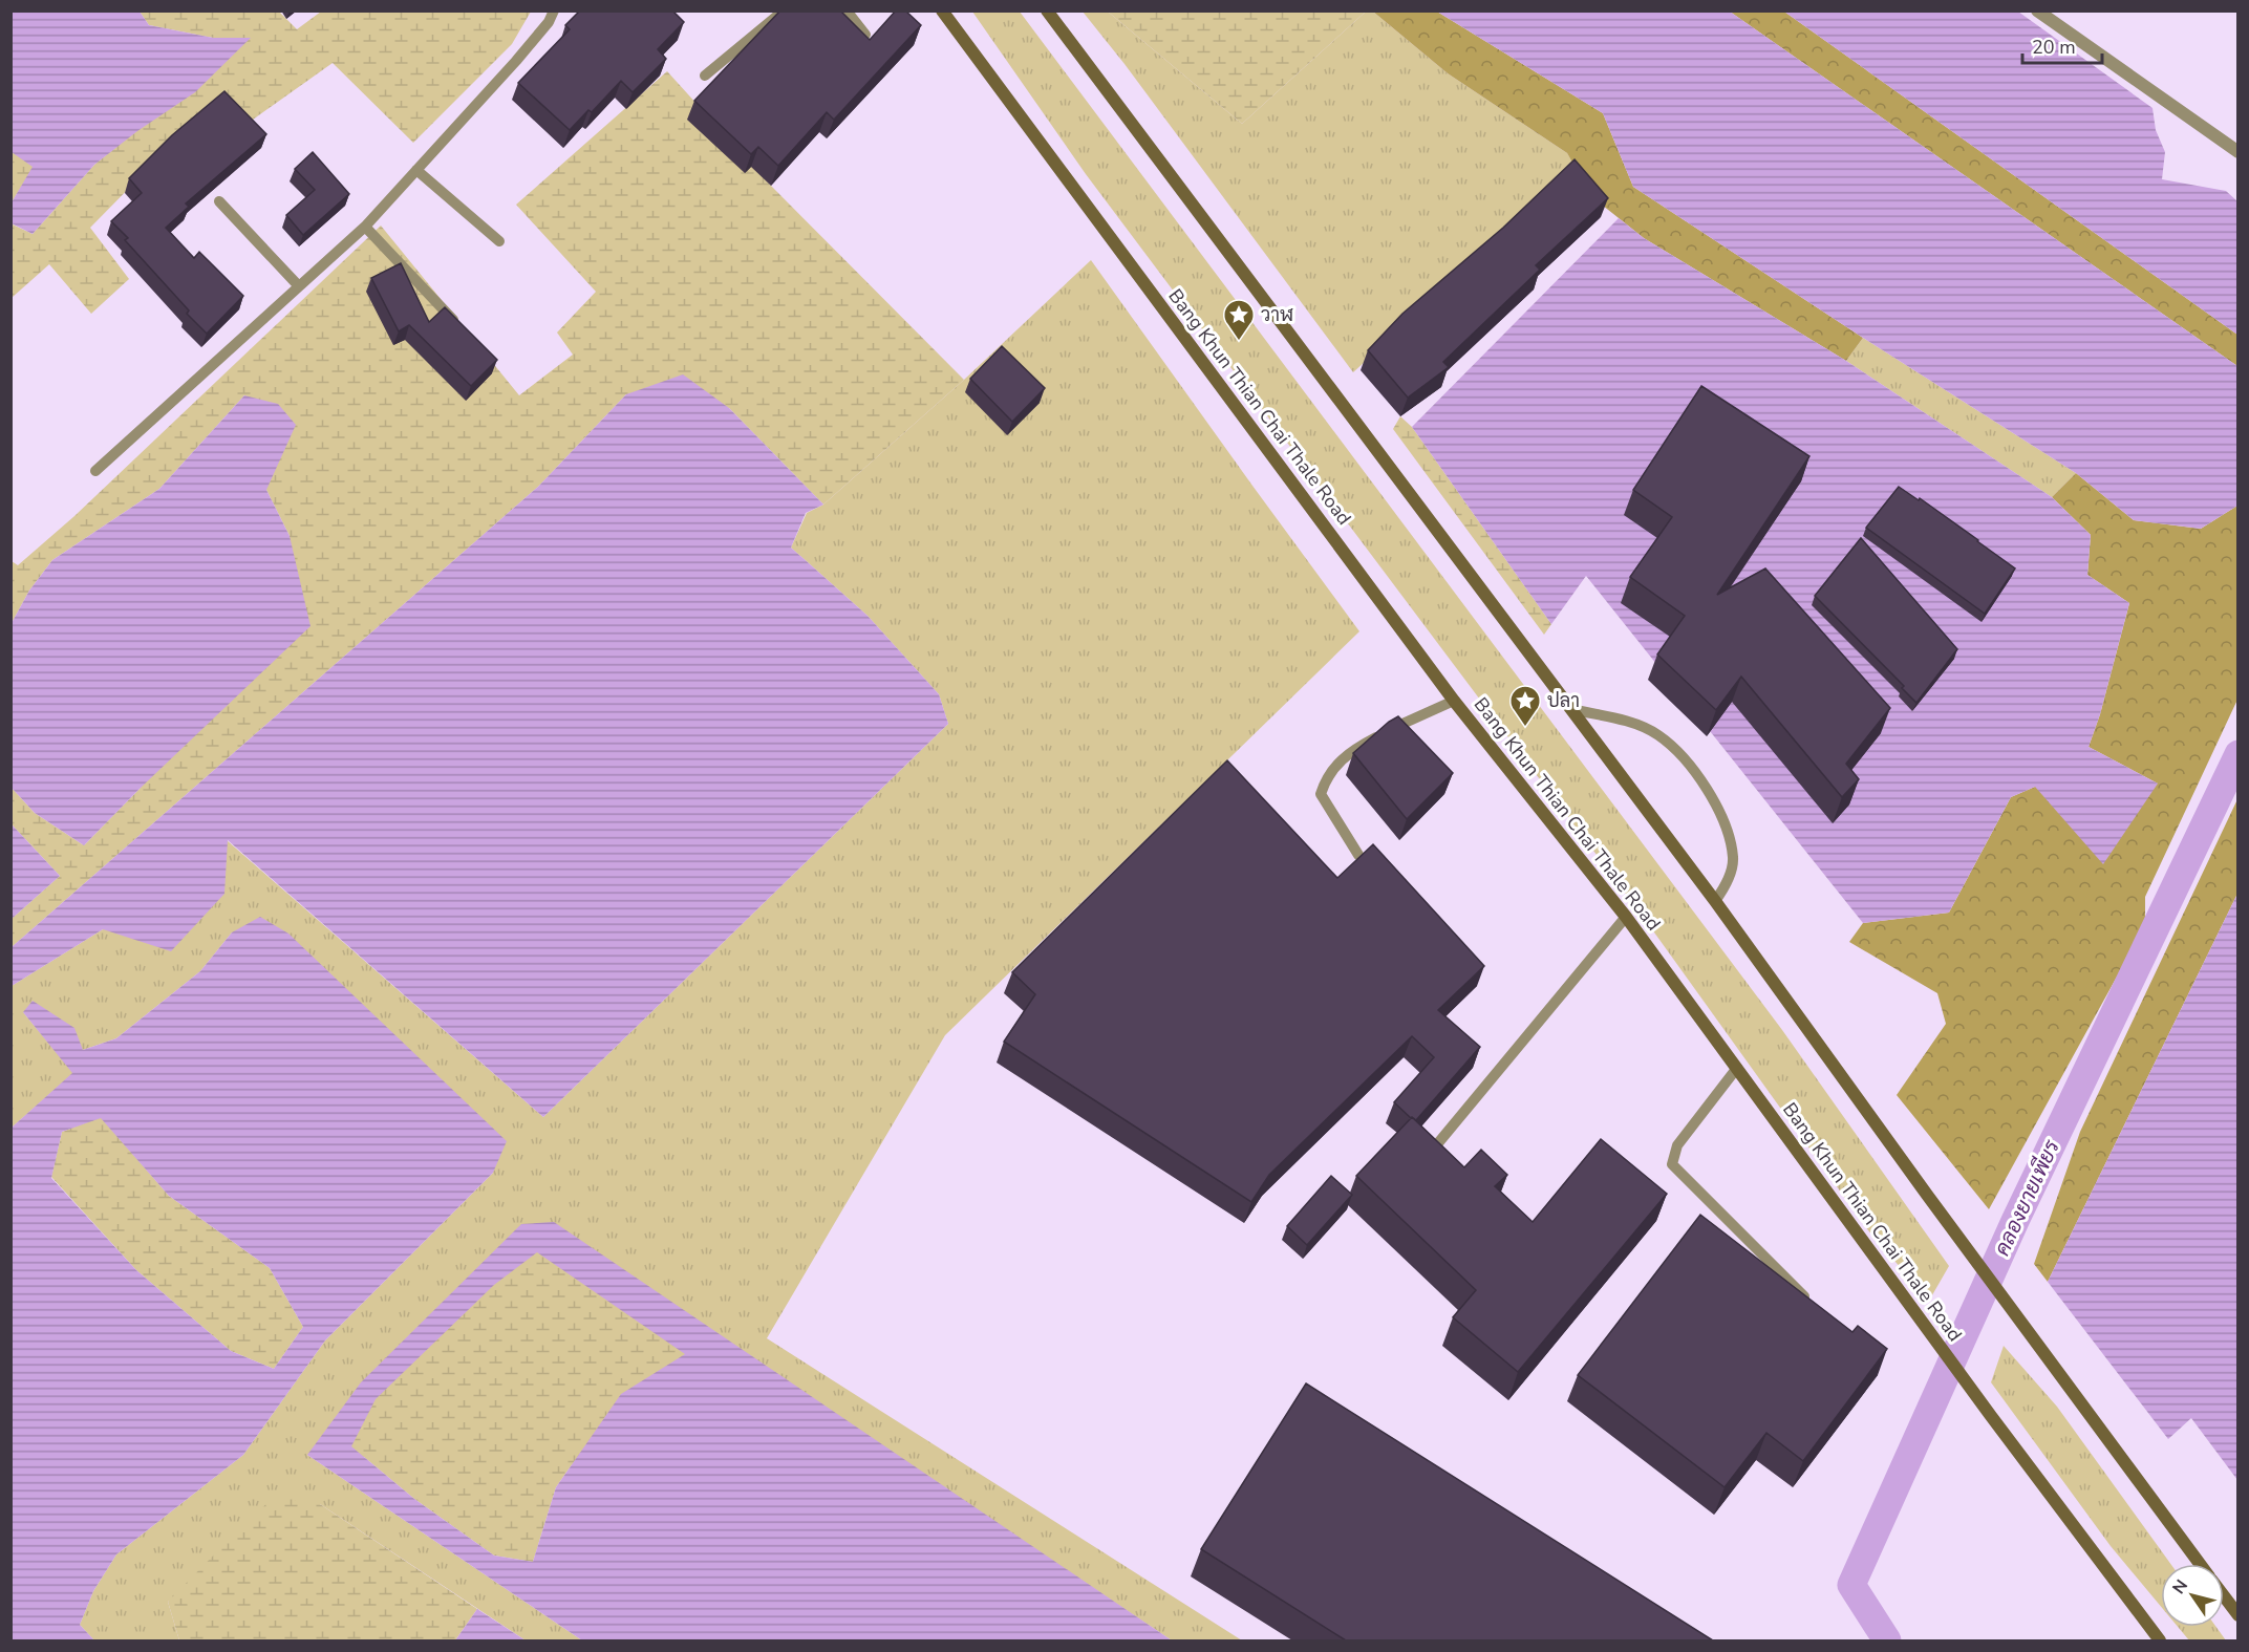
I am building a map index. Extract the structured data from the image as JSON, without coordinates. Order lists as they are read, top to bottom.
{
  "streets": {
    "main road": ["Bang Khun Thian Chai Thale Road"]
  },
  "water": ["คลองยายเพียร"],
  "places": {
    "place": ["วาฬ", "ปลา"]
  },
  "scale_bar": "20 m",
  "north": "top left"
}
